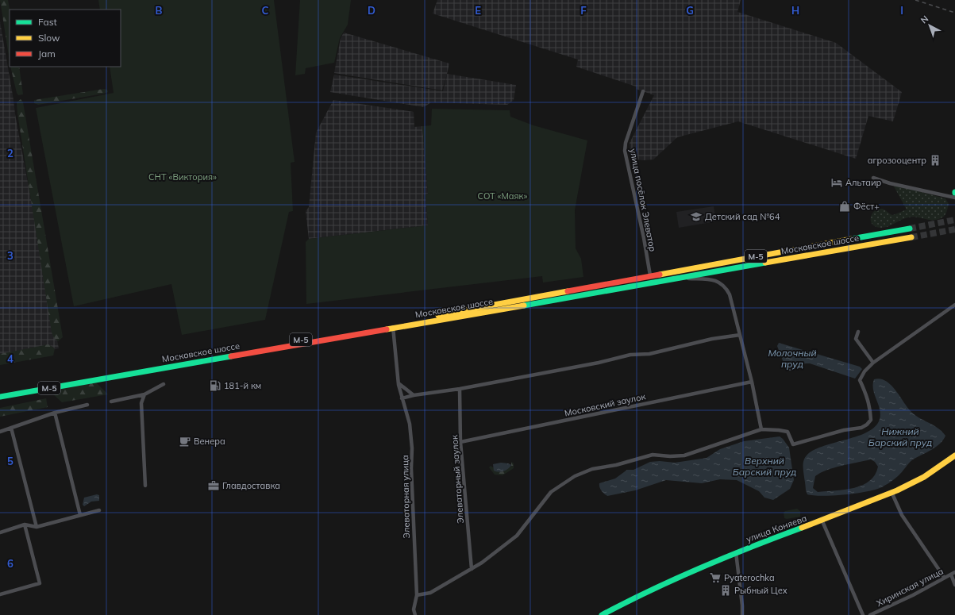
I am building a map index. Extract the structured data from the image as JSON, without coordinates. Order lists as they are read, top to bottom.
{
  "streets": {
    "main road": ["Московское шоссе", "М-5", "улица Коняева"],
    "street": [
      "улица посёлок Элеватор",
      "Московский заулок",
      "Элеваторный заулок",
      "Элеваторная улица",
      "Хиринская улица"
    ]
  },
  "crossings": [
    ["улица посёлок Элеватор", "Московское шоссе"],
    ["Московское шоссе", "Элеваторная улица"],
    ["Московский заулок", "Элеваторный заулок"]
  ],
  "water": ["Молочный пруд", "Нижний Барский пруд", "Верхний Барский пруд"],
  "parks": ["СНТ «Виктория»", "СОТ «Маяк»"],
  "places": {
    "building": ["агрозооцентр", "Рыбный Цех"],
    "hotel": ["Альтаир"],
    "shop": ["Фёст+"],
    "school or university": ["Детский сад №64"],
    "fuel station": ["181-й км"],
    "cafe": ["Венера"],
    "office": ["Главдоставка"],
    "supermarket": ["Pyaterochka"]
  },
  "legend": ["Fast", "Slow", "Jam"],
  "north": "top left",
  "grid": {
    "columns": [
      "B",
      "C",
      "D",
      "E",
      "F",
      "G",
      "H",
      "I"
    ],
    "rows": [
      "2",
      "3",
      "4",
      "5",
      "6"
    ]
  }
}
